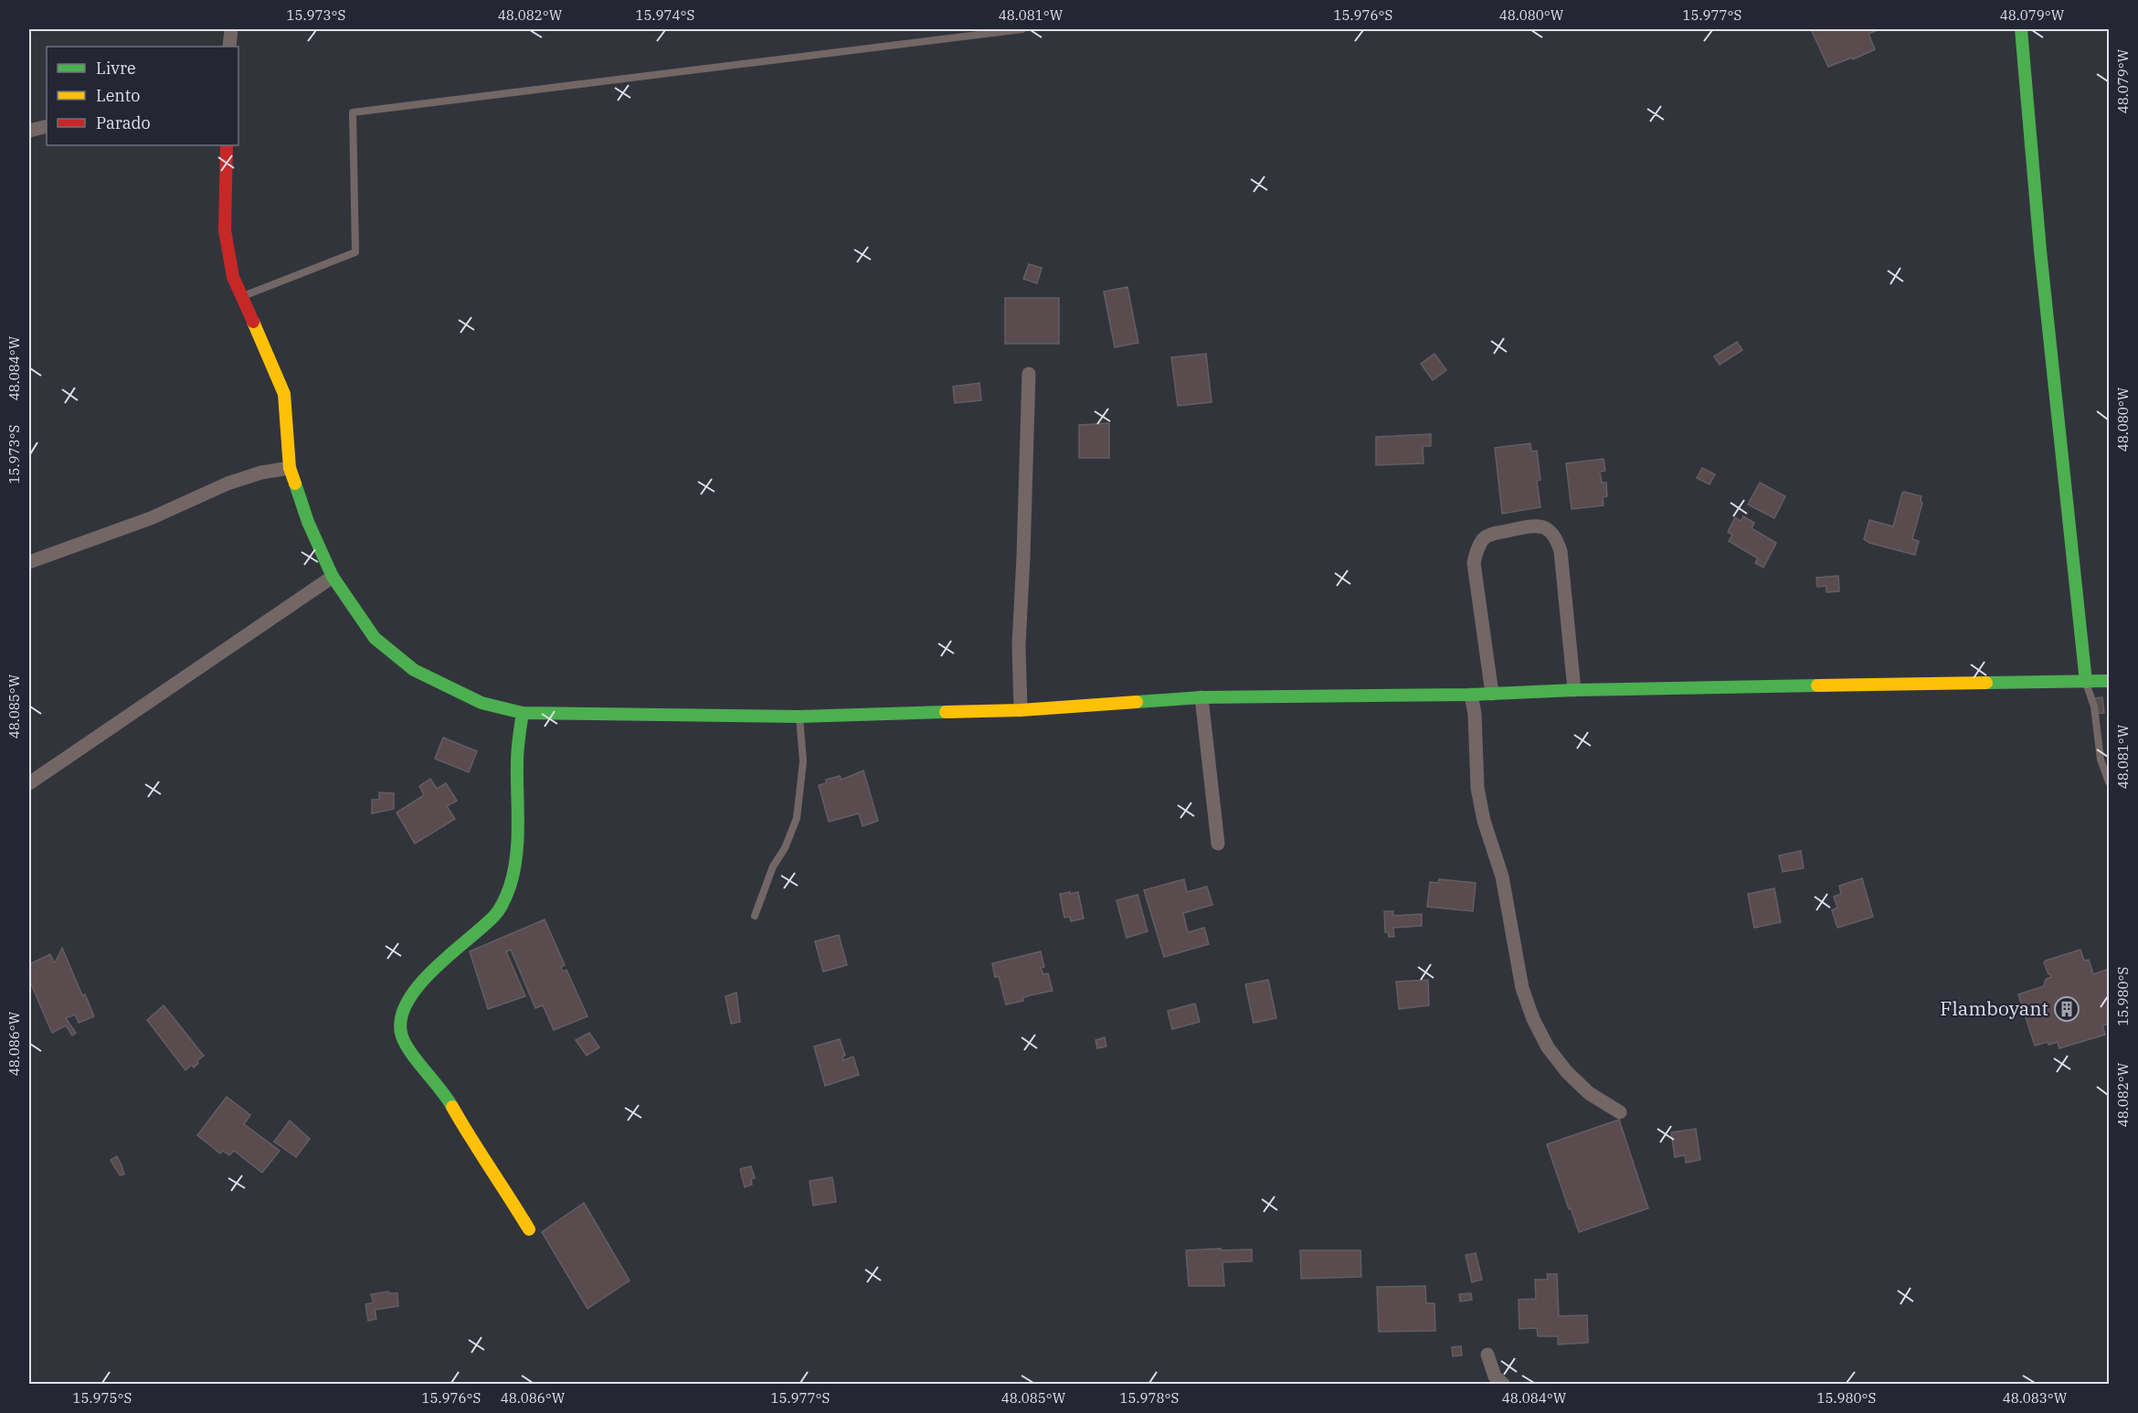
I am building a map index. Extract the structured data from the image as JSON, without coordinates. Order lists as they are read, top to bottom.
{
  "places": {
    "building": ["Flamboyant"]
  },
  "legend": ["Livre", "Lento", "Parado"],
  "coordinates": [
    "15.973°S",
    "48.082°W",
    "15.974°S",
    "48.081°W",
    "15.976°S",
    "48.080°W",
    "15.977°S",
    "48.079°W",
    "48.084°W",
    "48.085°W",
    "15.980°S",
    "48.086°W",
    "15.975°S",
    "15.978°S",
    "48.083°W"
  ]
}
